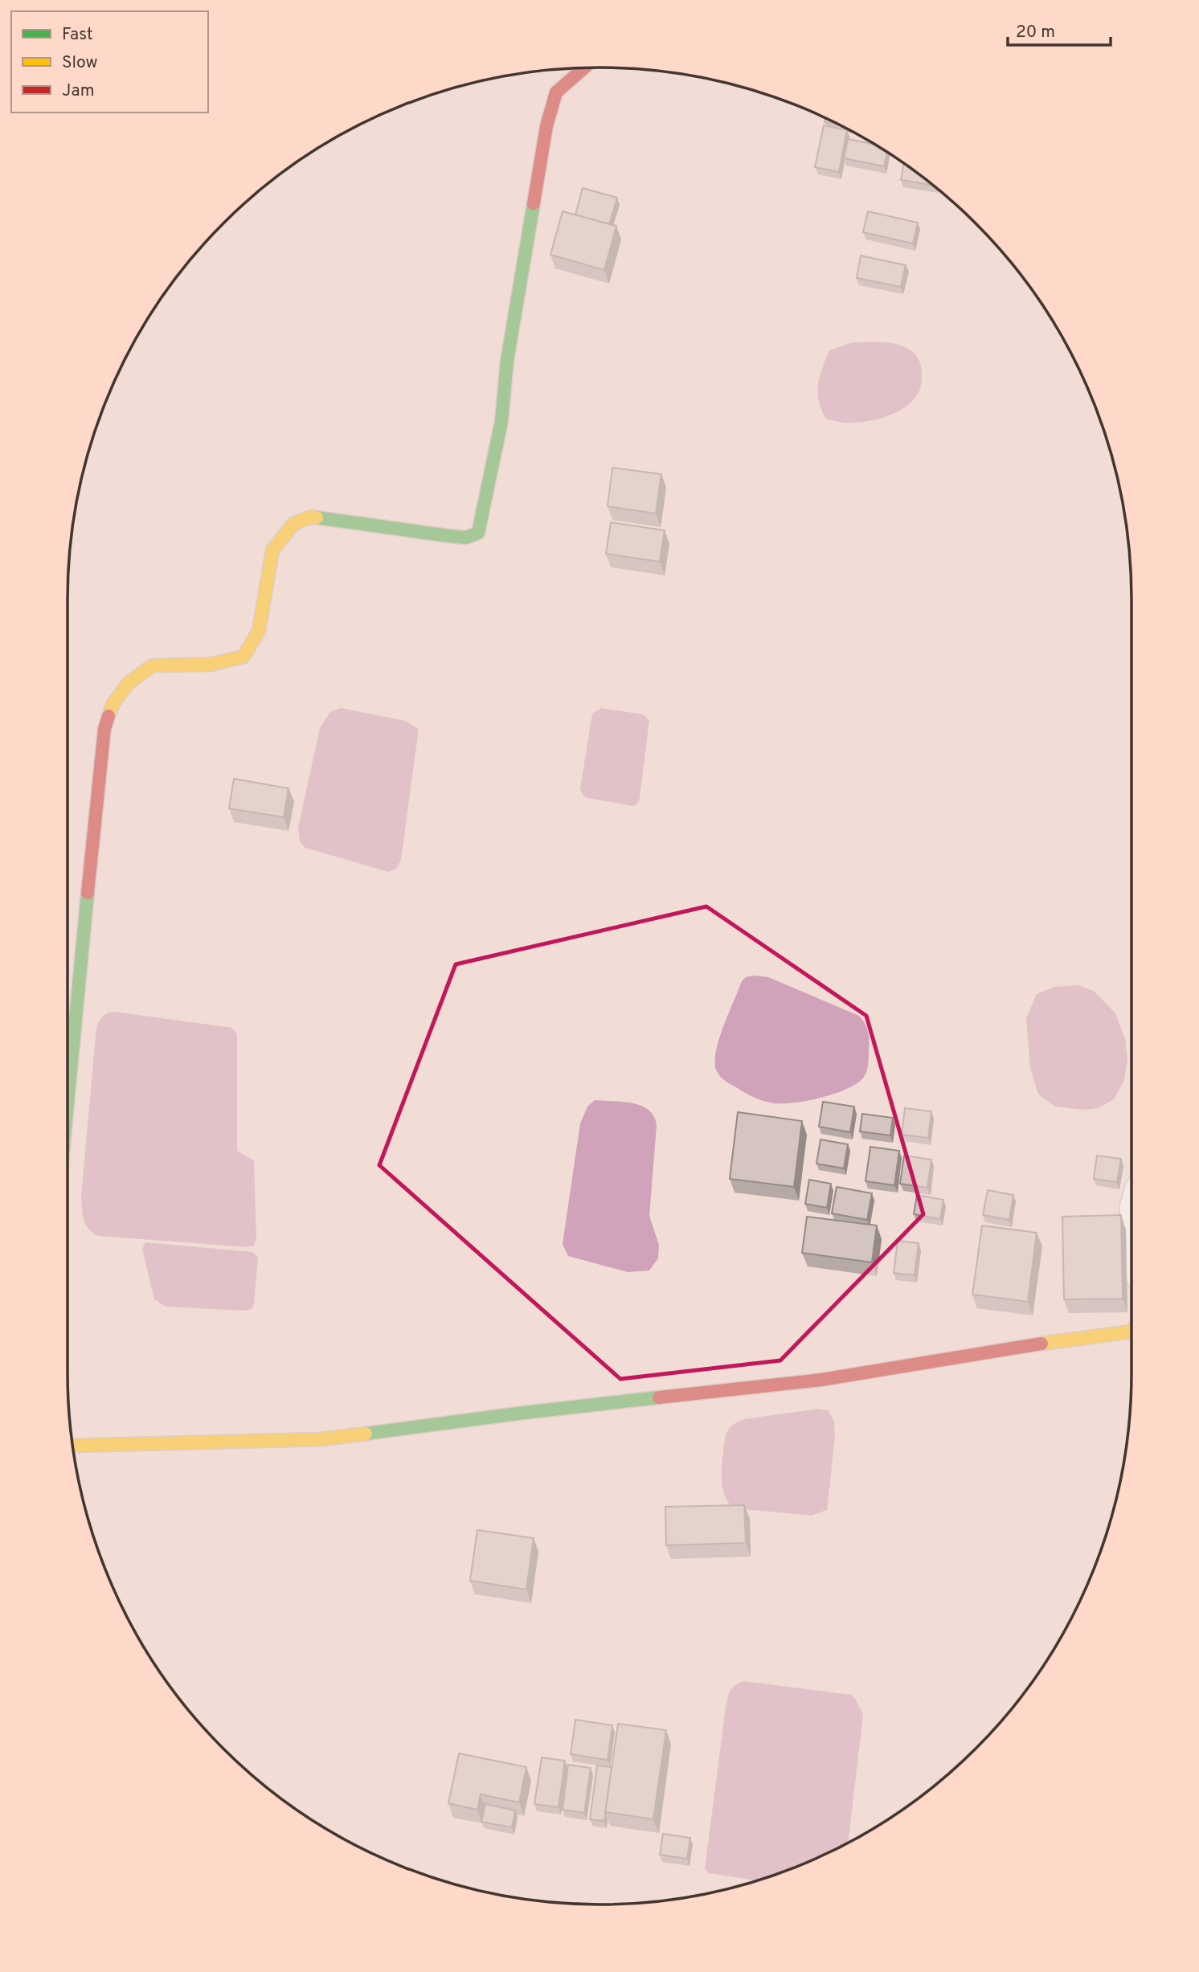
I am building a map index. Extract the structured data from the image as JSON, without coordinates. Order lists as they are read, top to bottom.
{
  "legend": ["Fast", "Slow", "Jam"],
  "scale_bar": "20 m"
}
